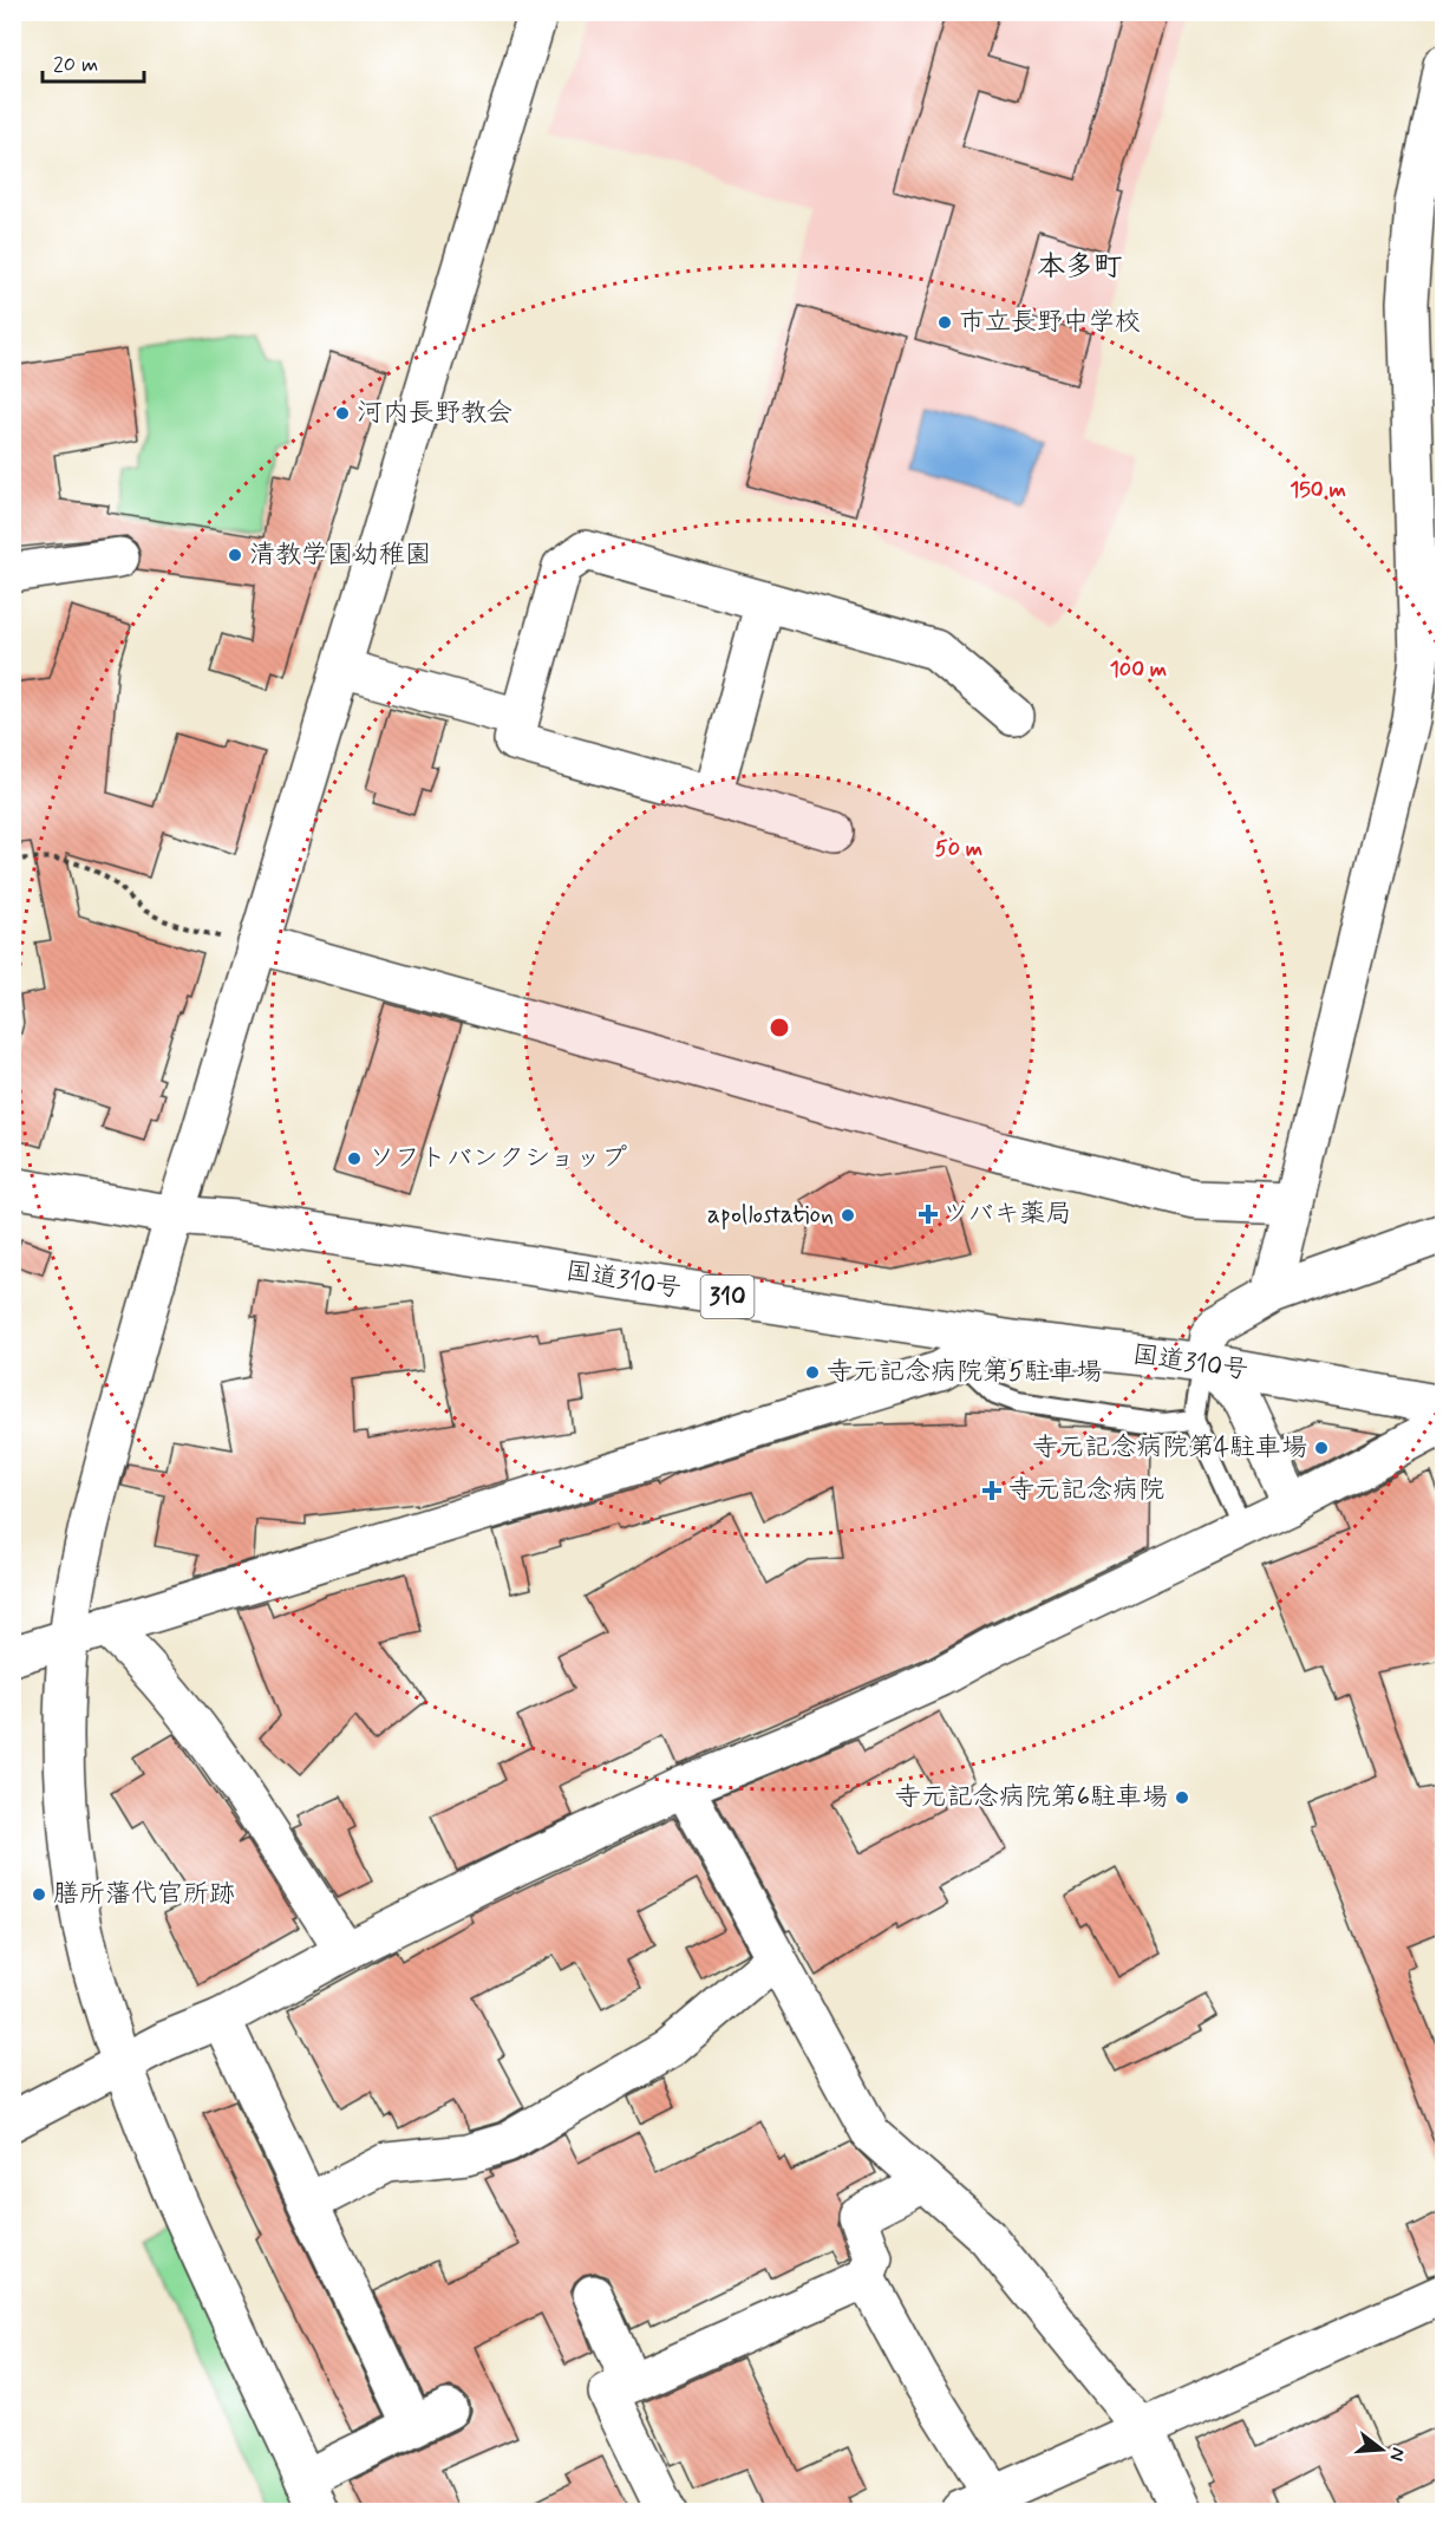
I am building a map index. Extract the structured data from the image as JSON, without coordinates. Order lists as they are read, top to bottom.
{
  "streets": {
    "main road": ["国道310号", "310"]
  },
  "districts": ["本多町"],
  "places": {
    "other": [
      "市立長野中学校",
      "河内長野教会",
      "清教学園幼稚園",
      "ソフトバンクショップ",
      "apollostation",
      "寺元記念病院第5駐車場",
      "寺元記念病院第4駐車場",
      "寺元記念病院第6駐車場",
      "膳所藩代官所跡"
    ],
    "health": ["ツバキ薬局", "寺元記念病院"]
  },
  "scale_bar": "20 m",
  "north": "right",
  "rings": ["150 m", "100 m", "50 m"]
}
